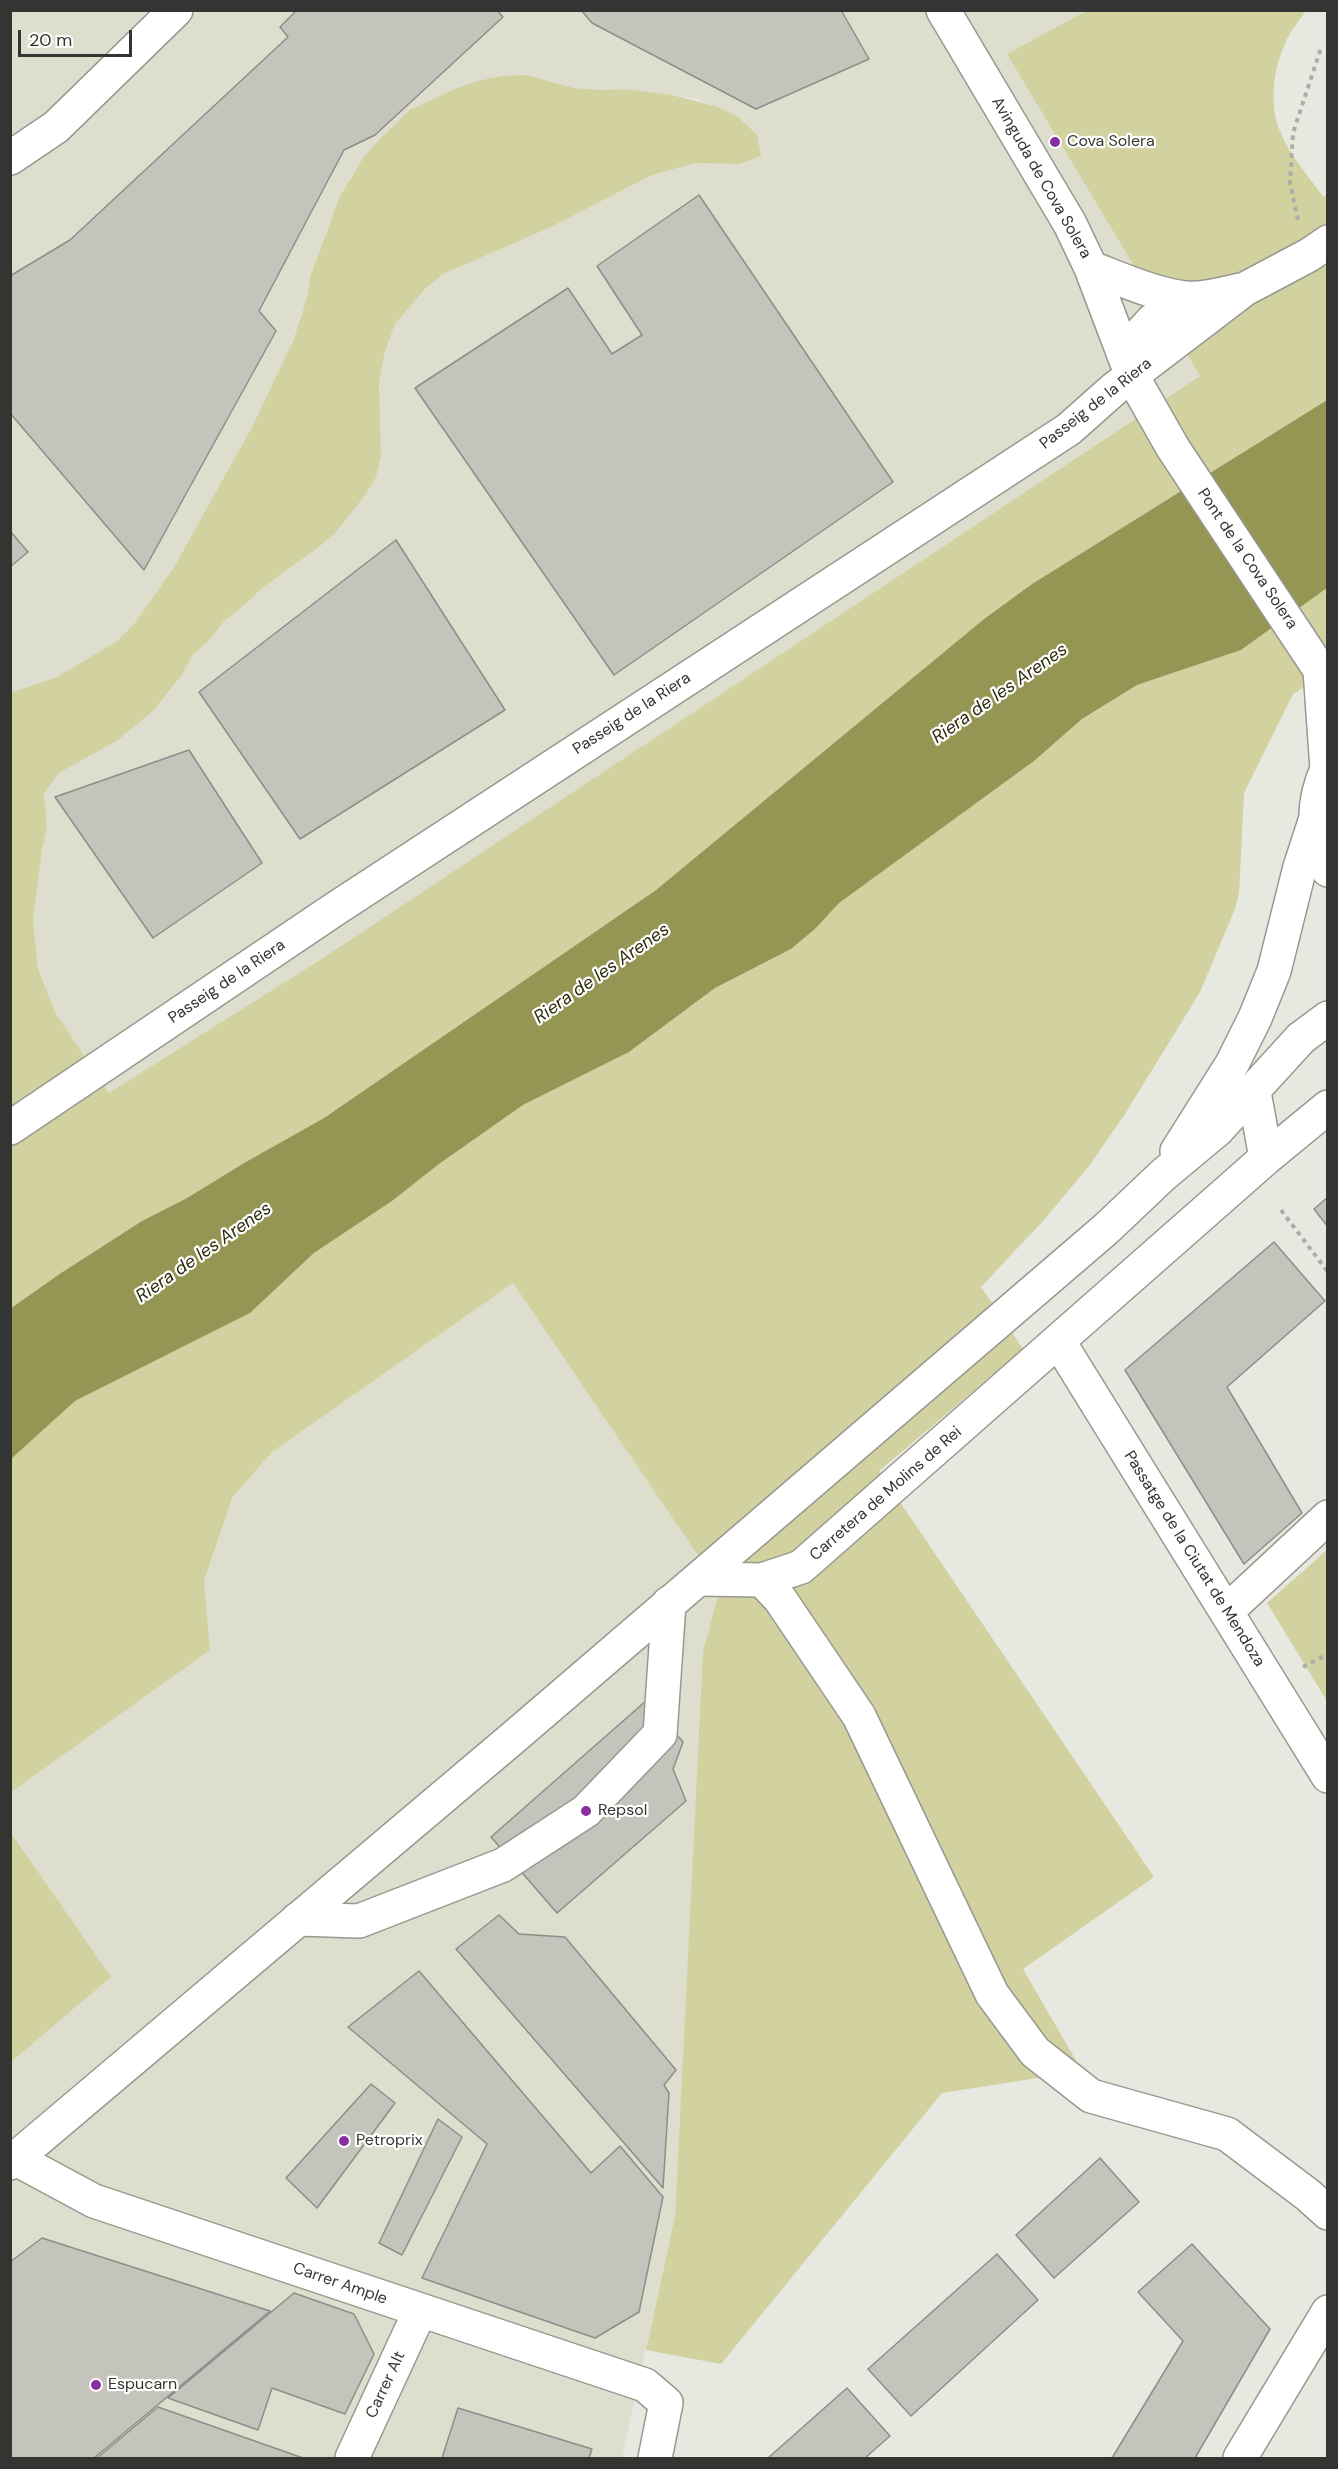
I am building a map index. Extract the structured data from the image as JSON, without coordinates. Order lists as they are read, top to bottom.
{
  "streets": {
    "street": [
      "Avinguda de Cova Solera",
      "Passeig de la Riera",
      "Pont de la Cova Solera",
      "Carretera de Molins de Rei",
      "Passatge de la Ciutat de Mendoza",
      "Carrer Ample",
      "Carrer Alt"
    ]
  },
  "crossings": [
    ["Avinguda de Cova Solera", "Passeig de la Riera"],
    ["Avinguda de Cova Solera", "Pont de la Cova Solera"],
    ["Carretera de Molins de Rei", "Passatge de la Ciutat de Mendoza"],
    ["Carrer Ample", "Carrer Alt"]
  ],
  "water": ["Riera de les Arenes"],
  "places": [
    "Cova Solera",
    "Repsol",
    "Petroprix",
    "Espucarn"
  ],
  "scale_bar": "20 m"
}
